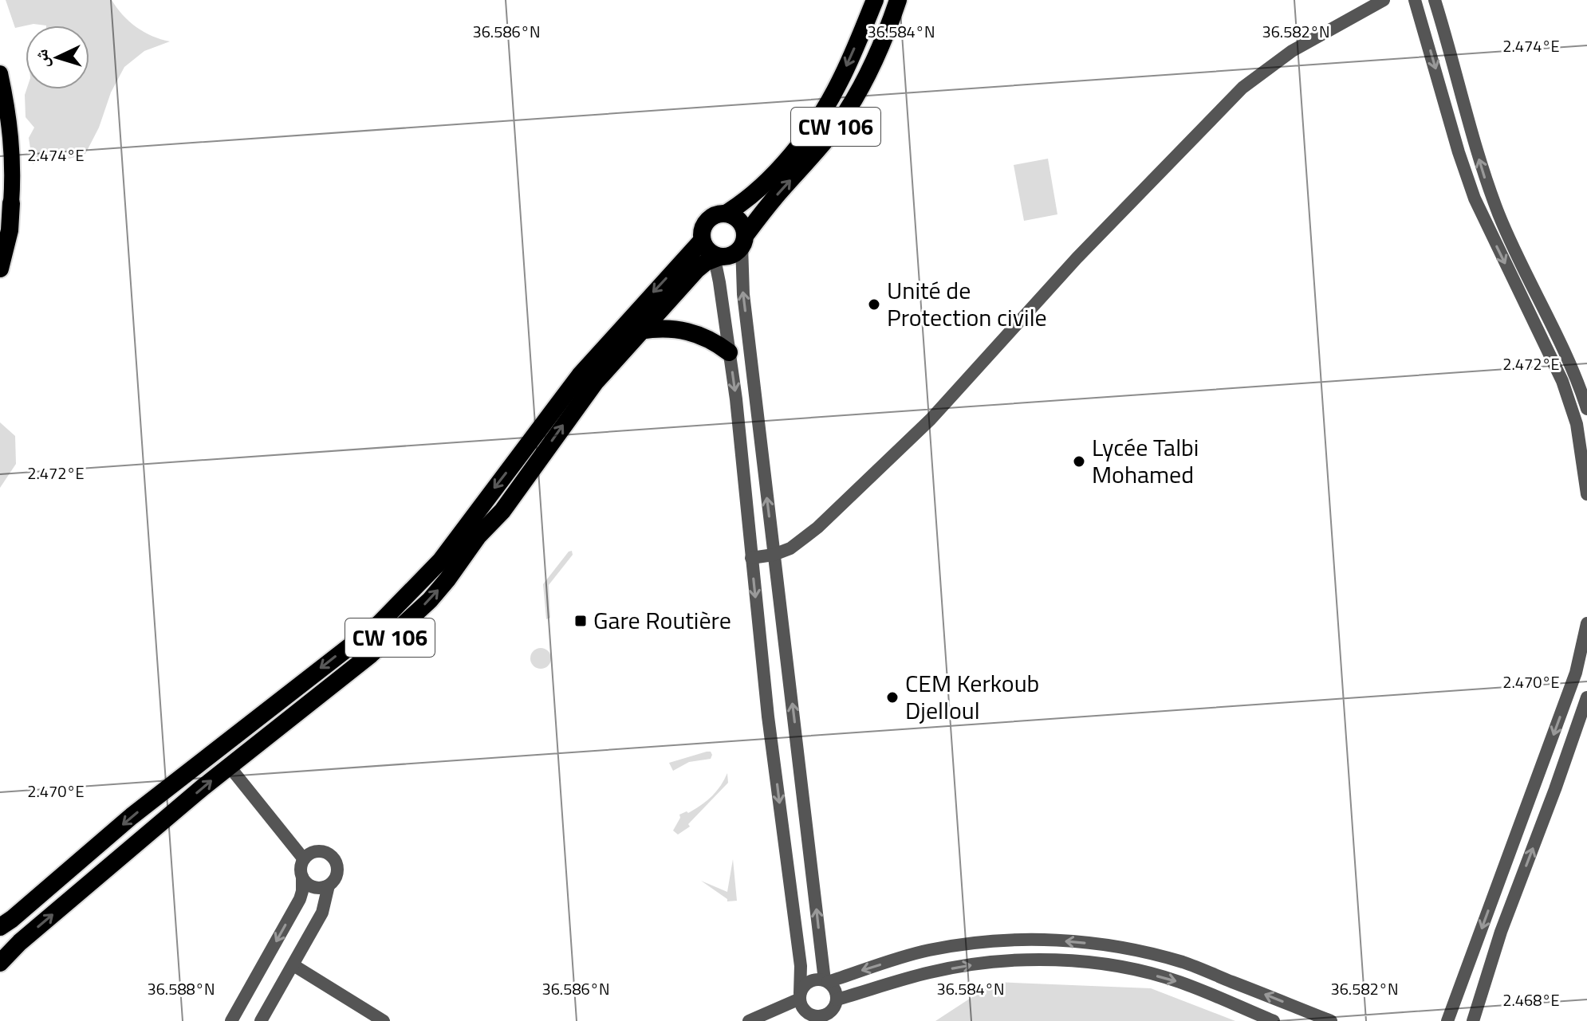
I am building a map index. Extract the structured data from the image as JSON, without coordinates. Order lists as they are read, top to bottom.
{
  "streets": {
    "highway": ["CW 106"]
  },
  "places": {
    "other": ["Unité de Protection civile", "Lycée Talbi Mohamed", "CEM Kerkoub Djelloul"],
    "transit": ["Gare Routière"]
  },
  "north": "left",
  "coordinates": [
    "36.586°N",
    "36.584°N",
    "36.582°N",
    "2.474°E",
    "2.472°E",
    "2.470°E",
    "36.588°N",
    "2.468°E"
  ]
}
